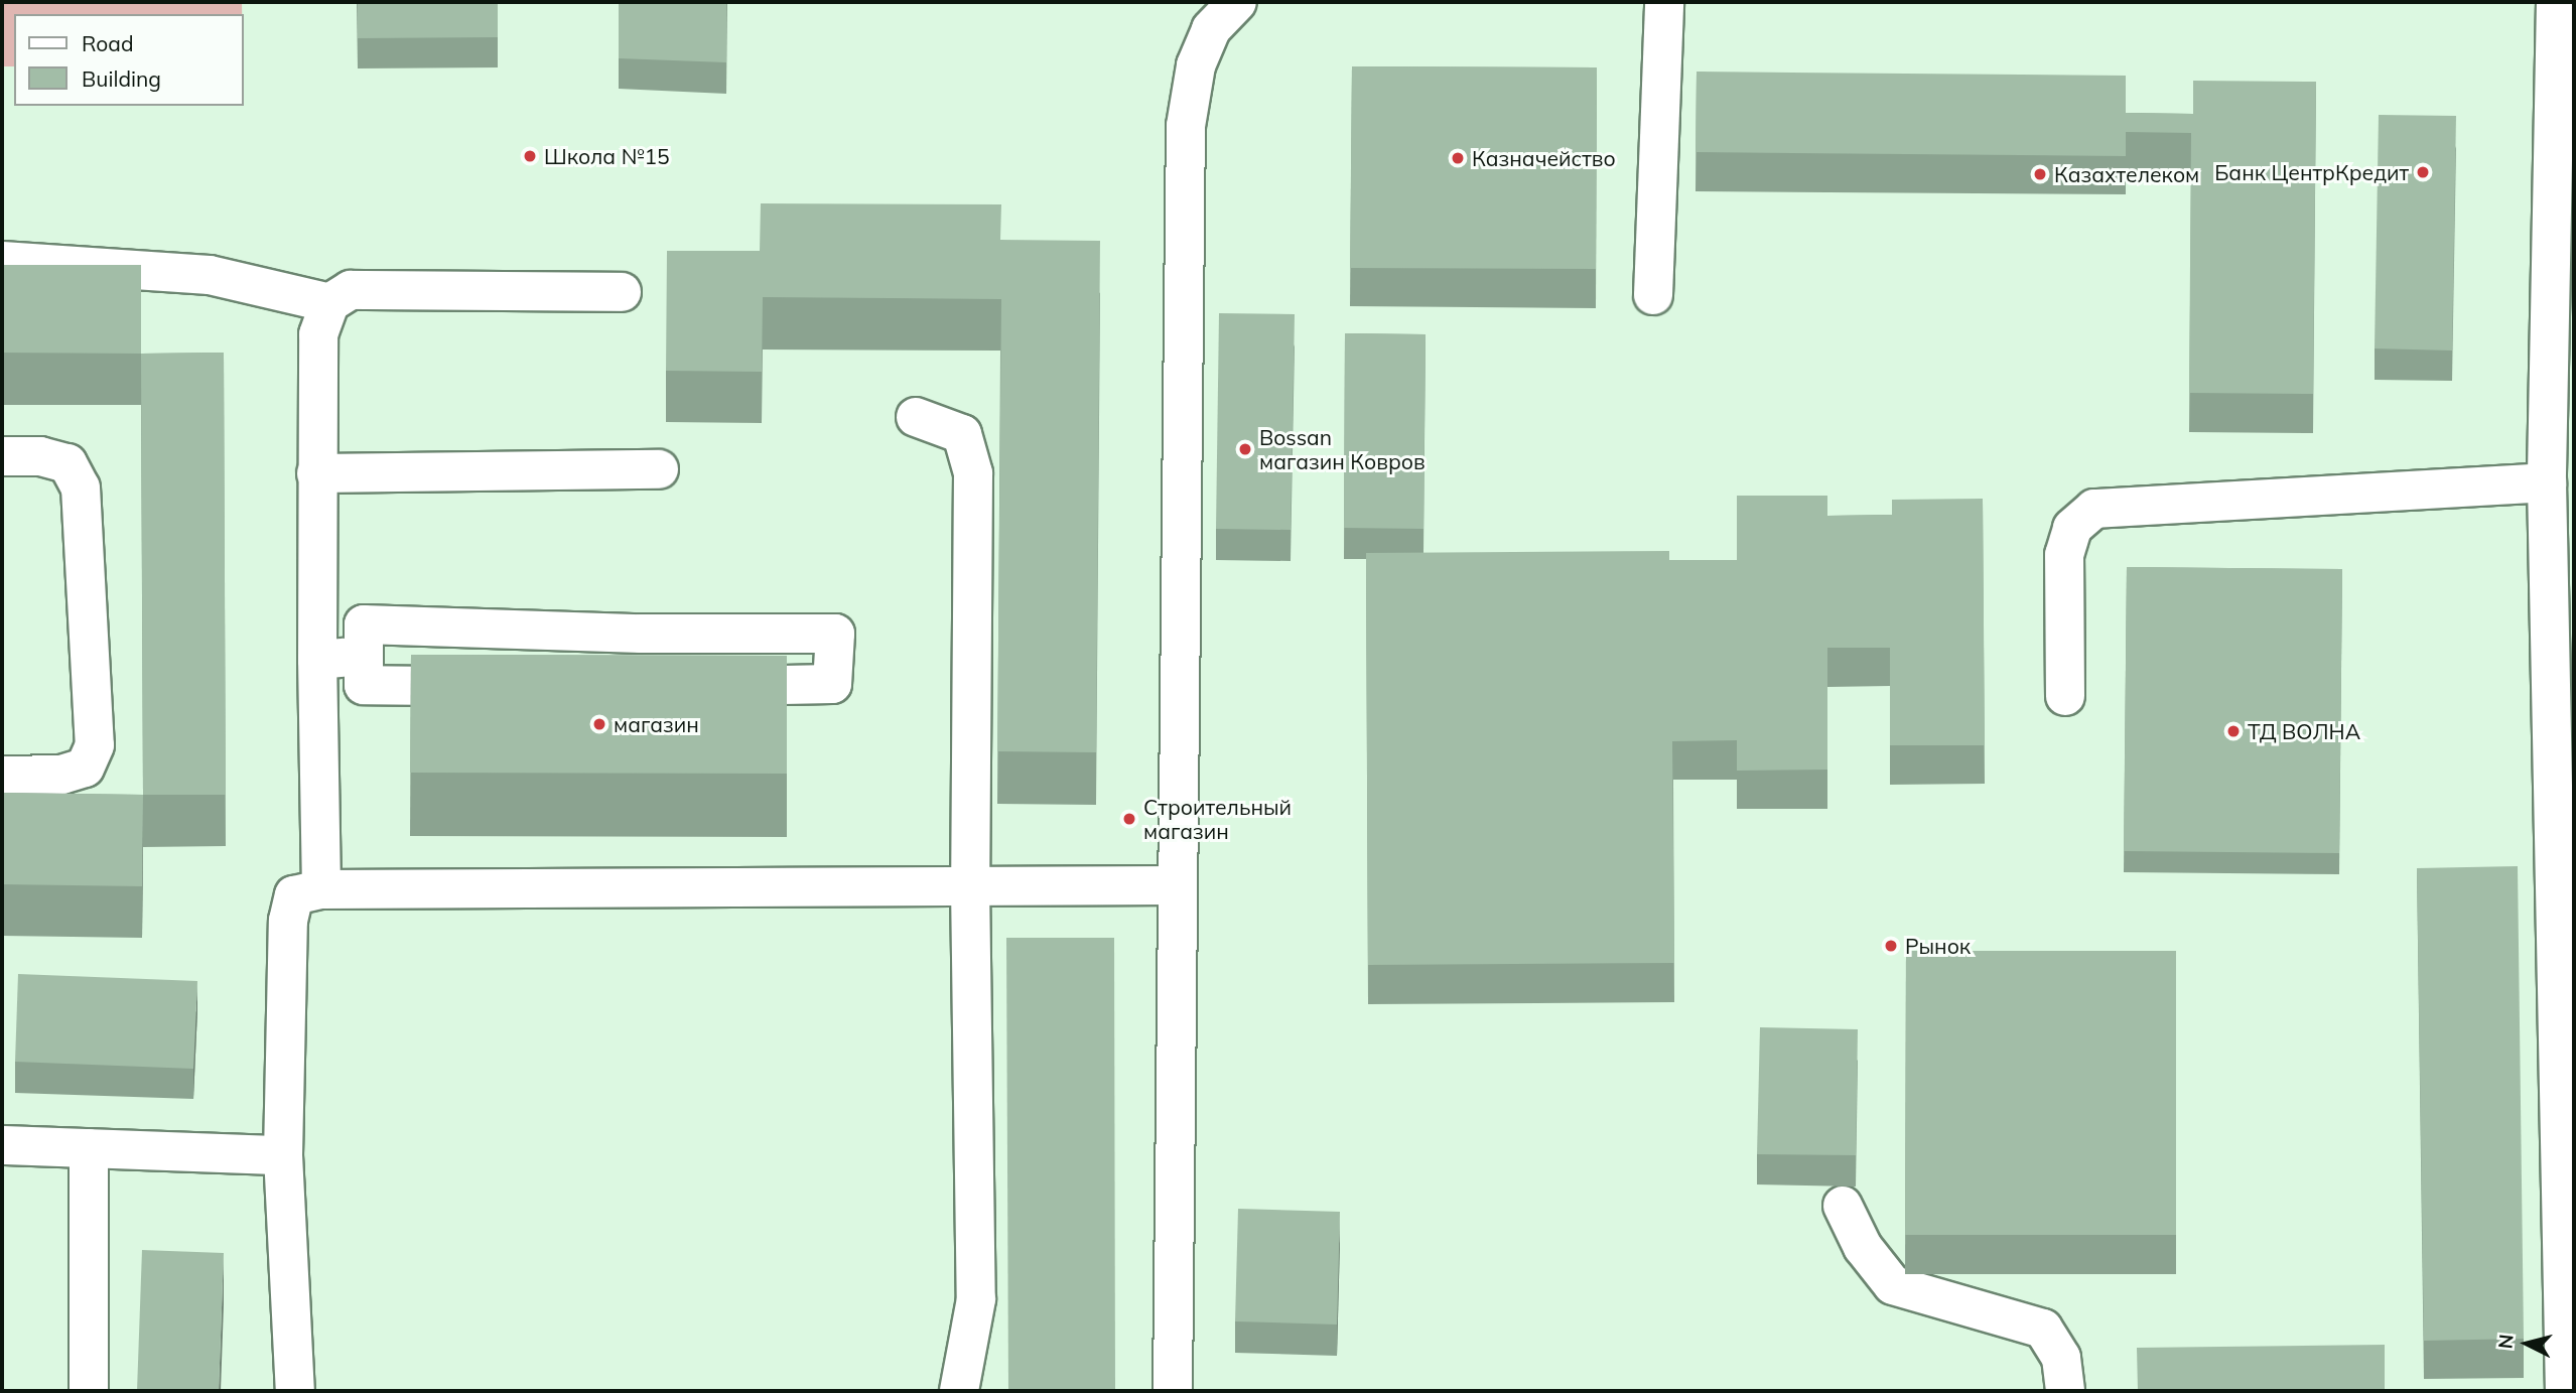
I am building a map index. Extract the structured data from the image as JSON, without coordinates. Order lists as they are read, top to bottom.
{
  "places": [
    "Школа №15",
    "Казначейство",
    "Банк ЦентрКредит",
    "Казахтелеком",
    "Bossan магазин Ковров",
    "магазин",
    "ТД ВОЛНА",
    "Строительный магазин",
    "Рынок"
  ],
  "legend": ["Road", "Building"],
  "north": "left"
}
